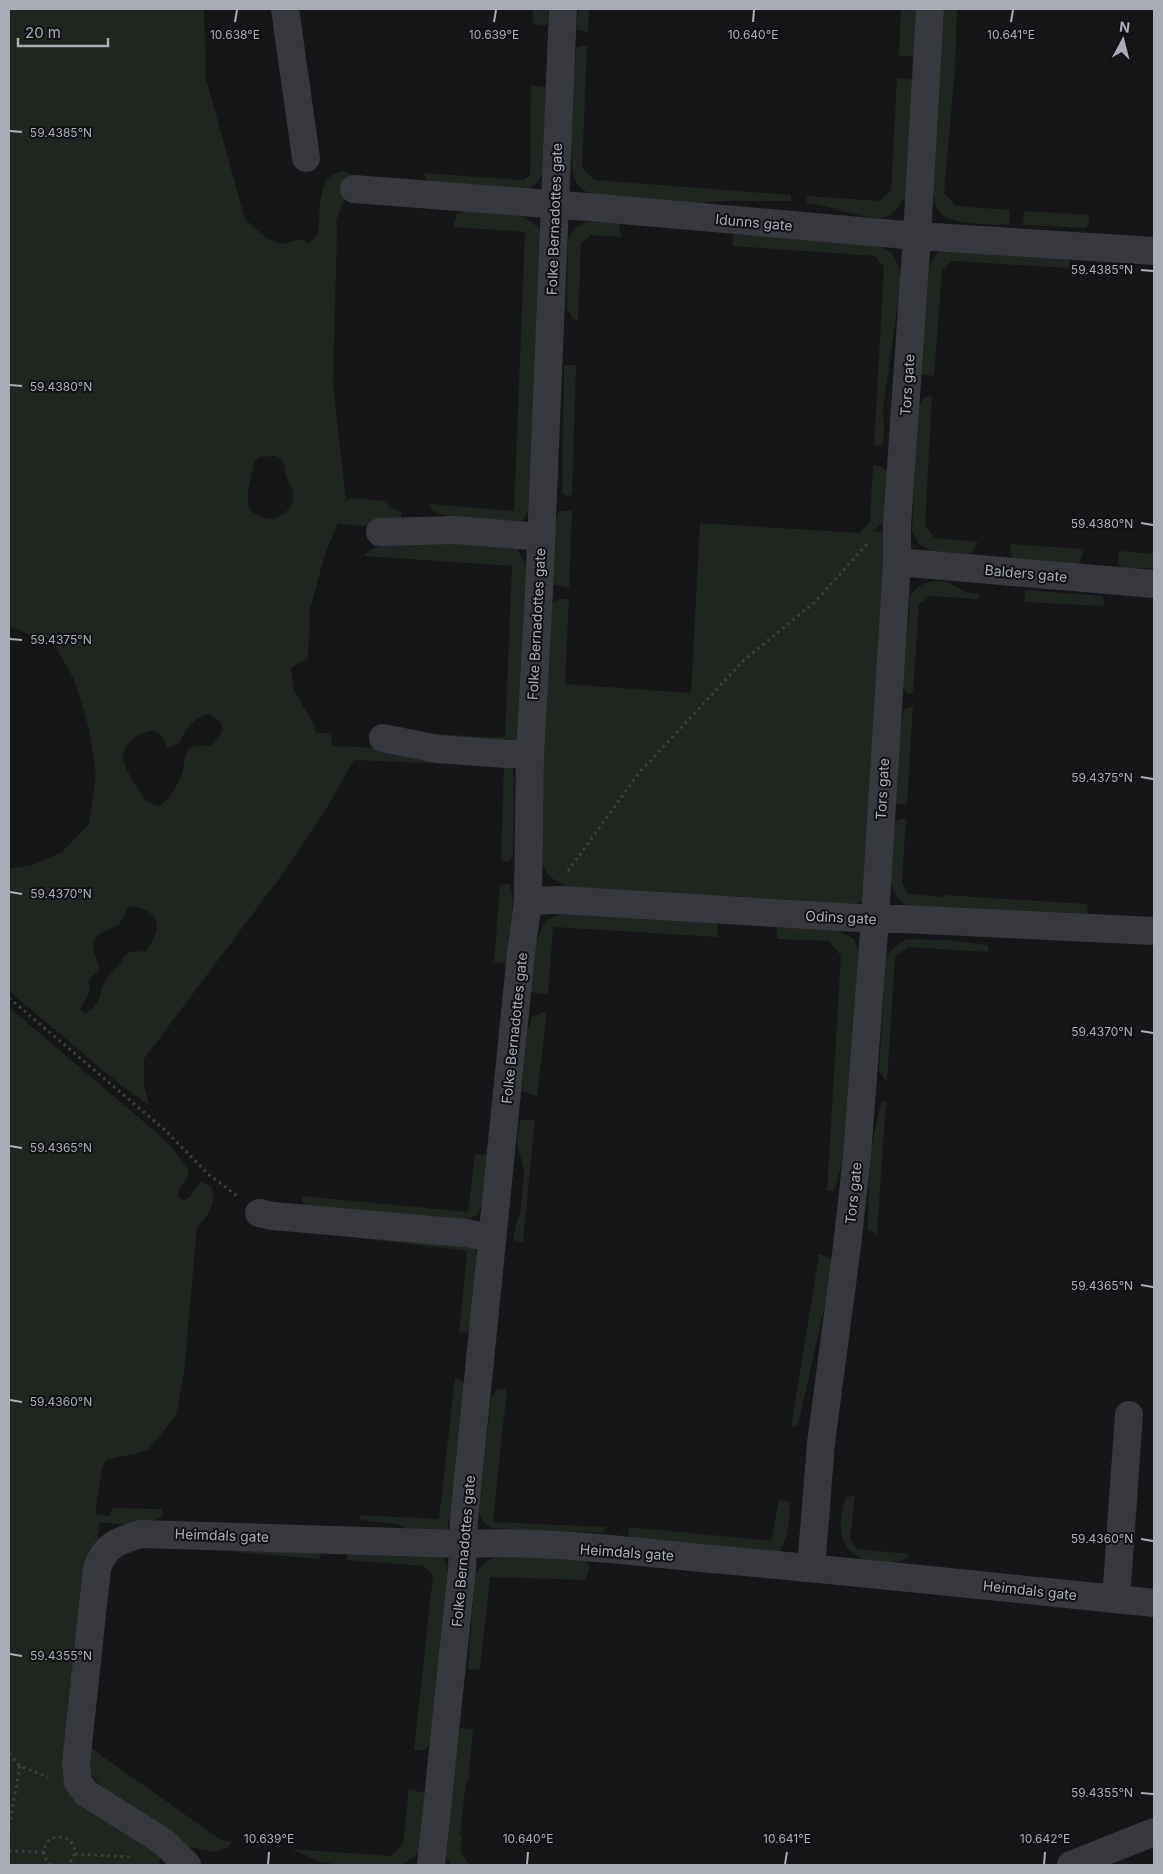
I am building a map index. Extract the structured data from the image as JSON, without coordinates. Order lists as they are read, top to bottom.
{
  "streets": {
    "street": [
      "Folke Bernadottes gate",
      "Idunns gate",
      "Tors gate",
      "Balders gate",
      "Odins gate",
      "Heimdals gate"
    ]
  },
  "crossings": [
    ["Folke Bernadottes gate", "Idunns gate"],
    ["Folke Bernadottes gate", "Odins gate"],
    ["Folke Bernadottes gate", "Heimdals gate"],
    ["Idunns gate", "Tors gate"],
    ["Tors gate", "Balders gate"],
    ["Tors gate", "Odins gate"],
    ["Tors gate", "Heimdals gate"]
  ],
  "scale_bar": "20 m",
  "north": "top",
  "coordinates": [
    "10.638°E",
    "10.639°E",
    "10.640°E",
    "10.641°E",
    "59.4385°N",
    "59.4380°N",
    "59.4375°N",
    "59.4370°N",
    "59.4365°N",
    "59.4360°N",
    "59.4355°N",
    "10.642°E"
  ]
}
